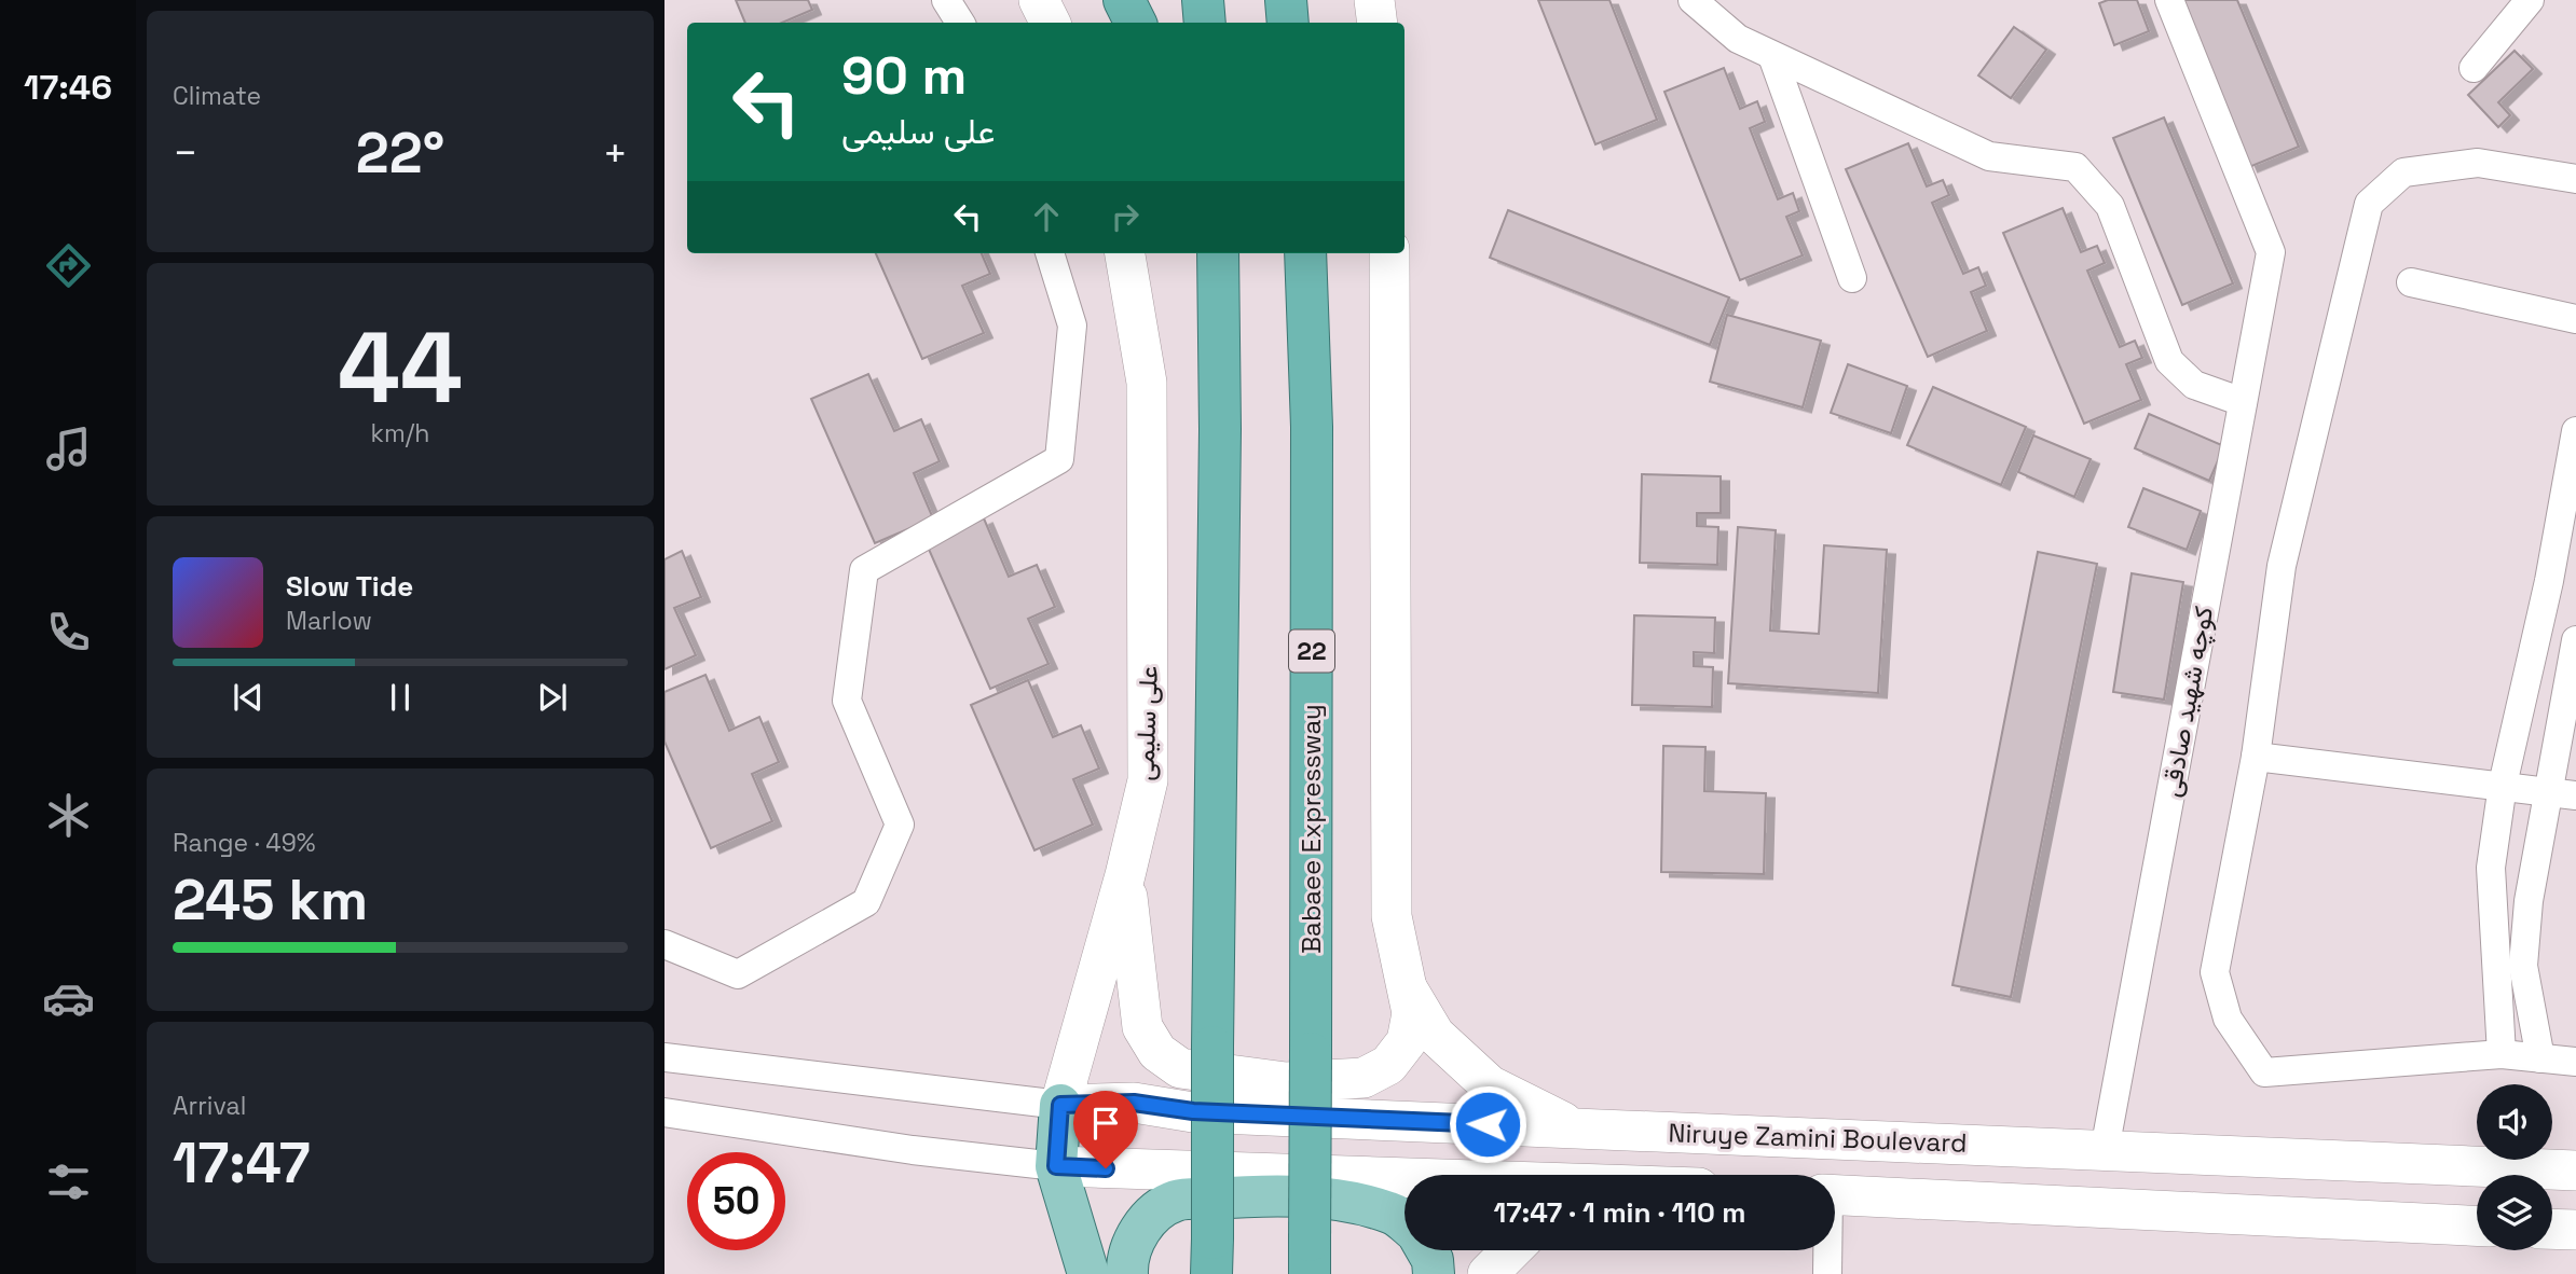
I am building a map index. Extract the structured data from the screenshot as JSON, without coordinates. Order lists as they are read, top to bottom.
{
  "streets": {
    "highway": ["22", "Babaee Expressway"],
    "main road": ["علی سلیمی", "Niruye Zamini Boulevard"],
    "street": ["کوچه شهید صادقی"]
  },
  "crossings": [
    ["کوچه شهید صادقی", "Niruye Zamini Boulevard"],
    ["علی سلیمی", "Niruye Zamini Boulevard"]
  ],
  "page": {
    "tabs": "17:46",
    "tile": [
      "Climate",
      ["44", "km/h"],
      ["Range · 49%", "245 km"],
      ["Arrival", "17:47"]
    ],
    "turn": ["90 m", "علی سلیمی"],
    "heat": ["−", "22°", "+"],
    "song": ["Slow Tide", "Marlow"],
    "limit": "50",
    "trip": "17:47 · 1 min · 110 m"
  }
}
